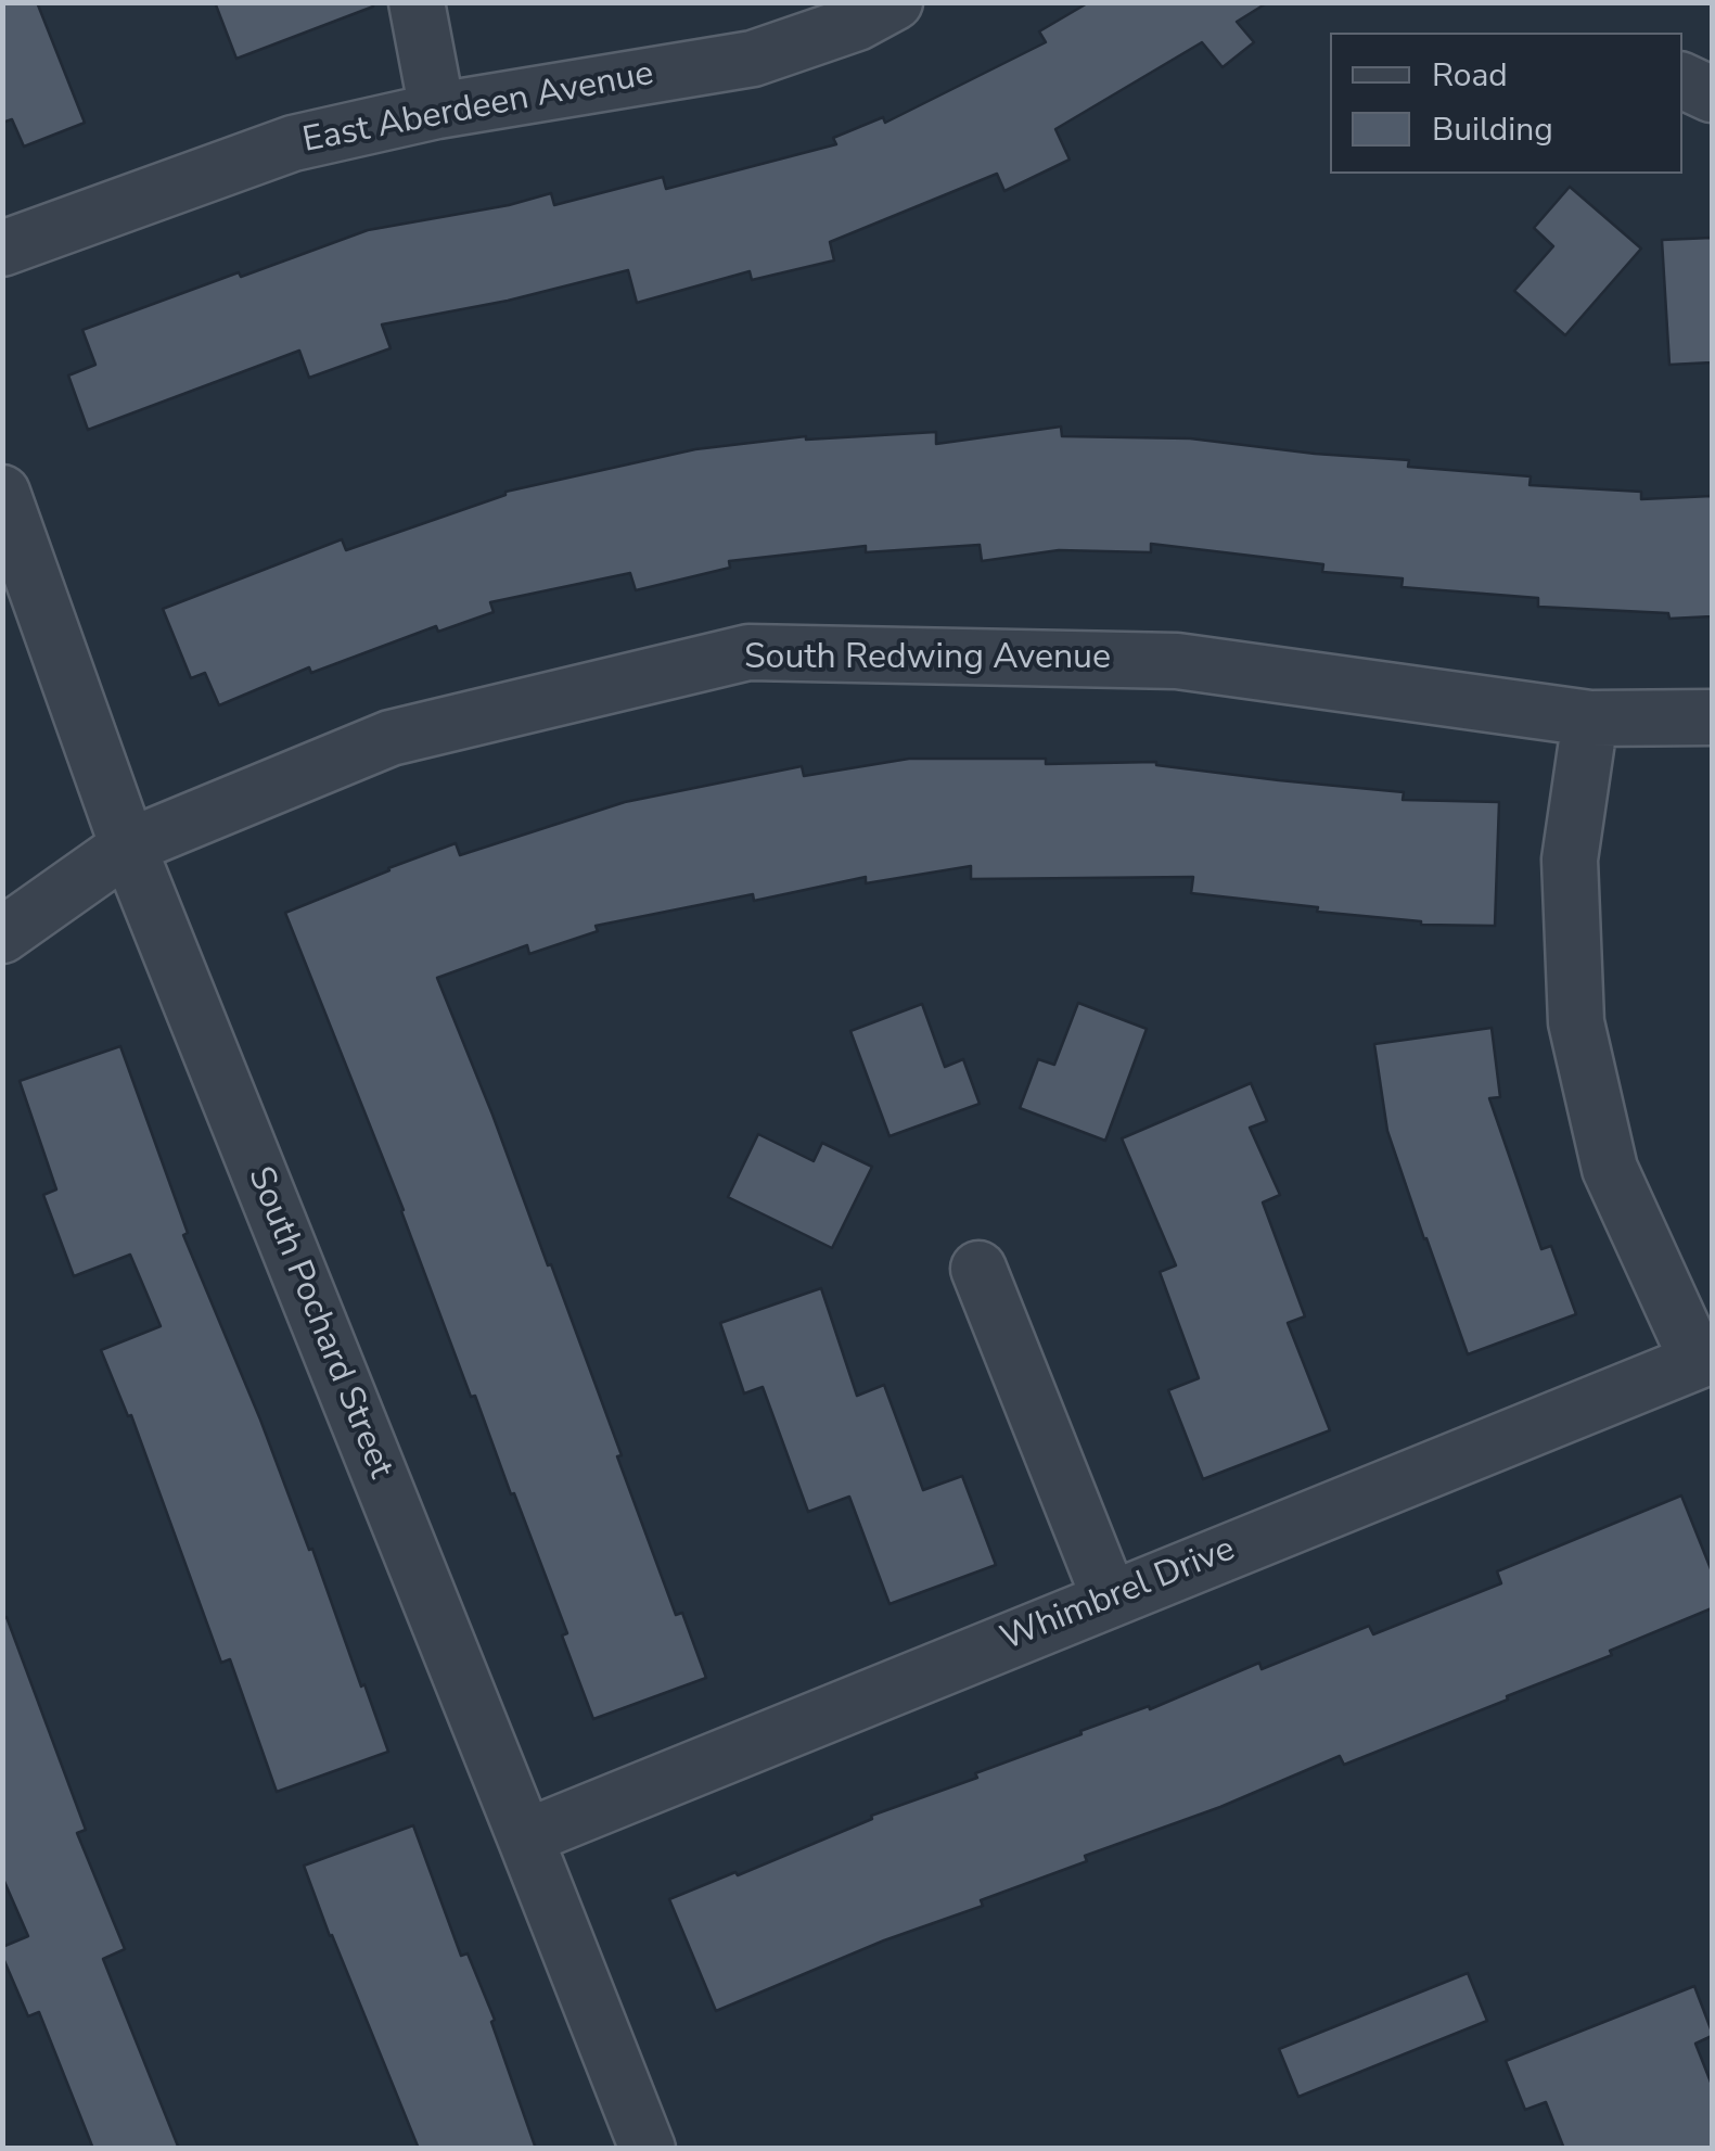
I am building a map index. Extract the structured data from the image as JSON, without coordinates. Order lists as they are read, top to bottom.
{
  "streets": {
    "street": [
      "East Aberdeen Avenue",
      "South Redwing Avenue",
      "South Pochard Street",
      "Whimbrel Drive"
    ]
  },
  "crossings": [
    ["South Redwing Avenue", "South Pochard Street"],
    ["South Pochard Street", "Whimbrel Drive"]
  ],
  "legend": ["Road", "Building"]
}
